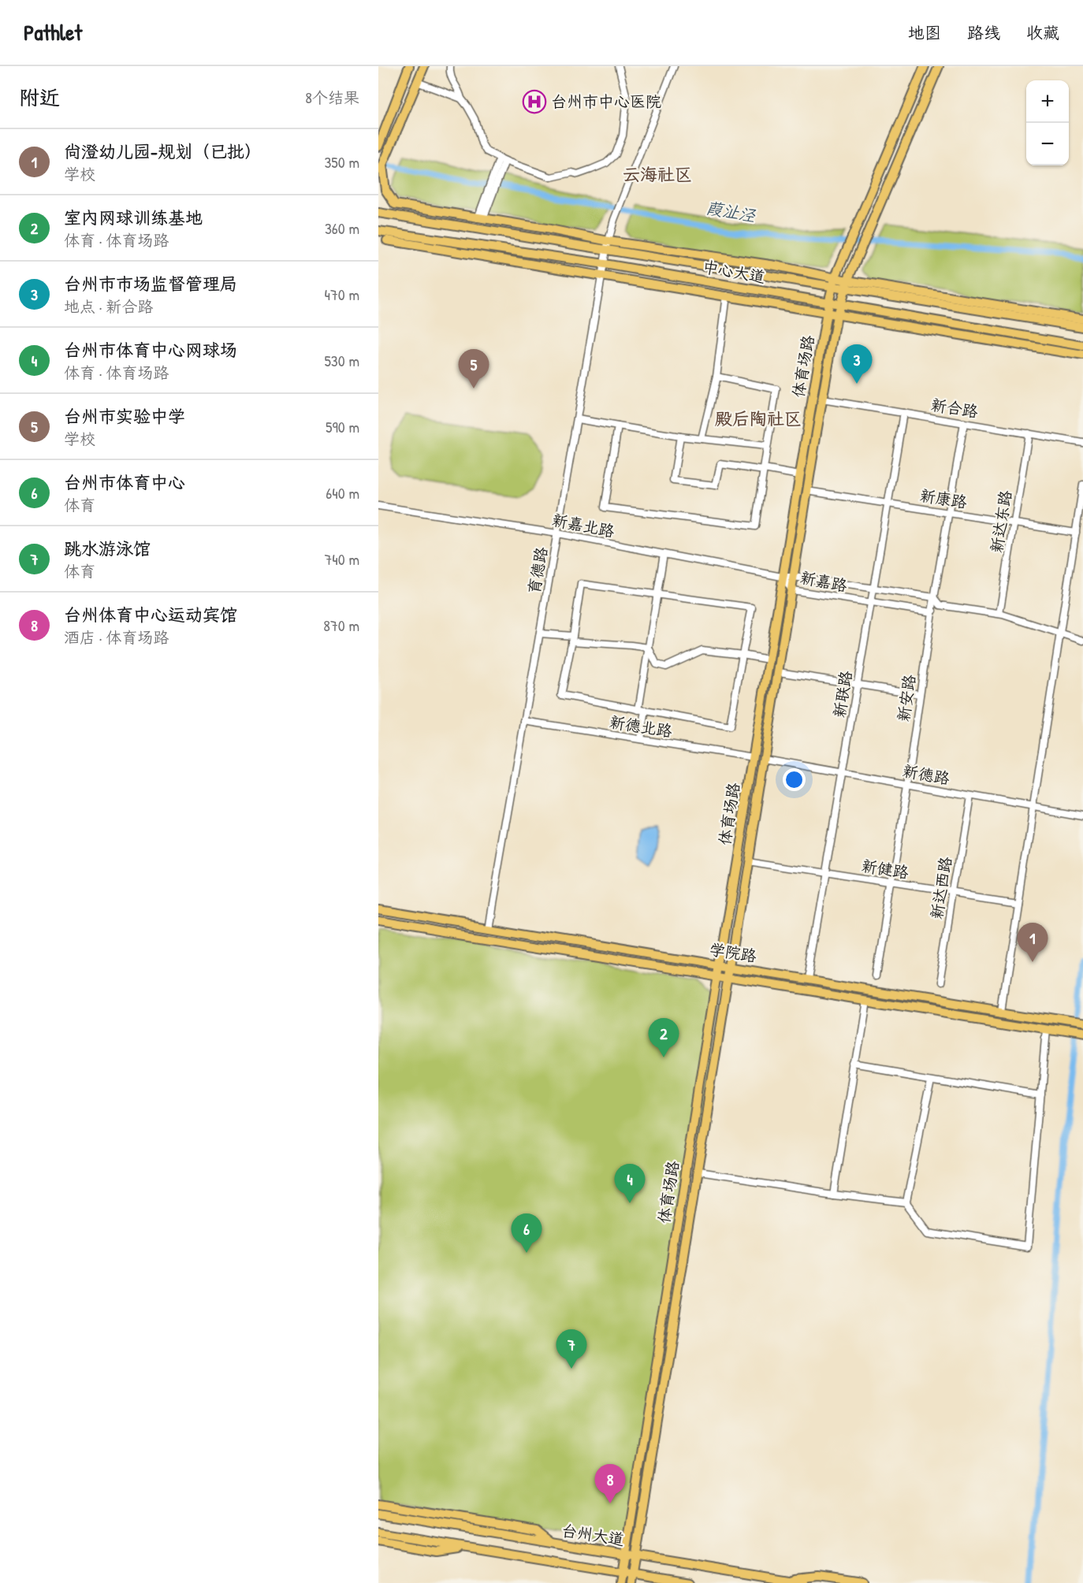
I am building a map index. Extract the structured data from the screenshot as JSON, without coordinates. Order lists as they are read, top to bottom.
{
  "streets": {
    "main road": [
      "中心大道",
      "体育场路",
      "学院路",
      "台州大道"
    ],
    "street": [
      "新合路",
      "新康路",
      "新达东路",
      "新嘉北路",
      "育德路",
      "新嘉路",
      "新联路",
      "新安路",
      "新德北路",
      "新德路",
      "新健路",
      "新达西路"
    ]
  },
  "crossings": [
    ["中心大道", "体育场路"],
    ["中心大道", "育德路"],
    ["体育场路", "新嘉北路"],
    ["体育场路", "新嘉路"],
    ["体育场路", "新德北路"],
    ["体育场路", "学院路"],
    ["体育场路", "台州大道"],
    ["新合路", "新达东路"],
    ["新合路", "新联路"],
    ["新合路", "新安路"],
    ["新康路", "新达东路"],
    ["新康路", "新联路"],
    ["新康路", "新安路"],
    ["新嘉北路", "育德路"],
    ["新嘉北路", "新嘉路"],
    ["育德路", "新德北路"],
    ["育德路", "学院路"],
    ["新嘉路", "新联路"],
    ["新嘉路", "新安路"],
    ["新联路", "新德路"],
    ["新联路", "新健路"],
    ["新联路", "学院路"],
    ["新安路", "新德路"],
    ["新安路", "新健路"],
    ["新德路", "新达西路"],
    ["新健路", "新达西路"]
  ],
  "districts": ["云海社区", "殿后陶社区"],
  "water": ["葭沚泾"],
  "places": {
    "hospital": ["台州市中心医院"]
  },
  "page": {
    "header": "Pathlet",
    "nav": ["地图", "路线", "收藏"],
    "heading": ["附近", "8个结果"],
    "map_buttons": ["+", "−"],
    "list": [
      {
        "mark": "1",
        "name": "尚澄幼儿园-规划（已批）",
        "note": "学校",
        "value": "350 m"
      },
      {
        "mark": "2",
        "name": "室内网球训练基地",
        "note": "体育 · 体育场路",
        "value": "360 m"
      },
      {
        "mark": "3",
        "name": "台州市市场监督管理局",
        "note": "地点 · 新合路",
        "value": "470 m"
      },
      {
        "mark": "4",
        "name": "台州市体育中心网球场",
        "note": "体育 · 体育场路",
        "value": "530 m"
      },
      {
        "mark": "5",
        "name": "台州市实验中学",
        "note": "学校",
        "value": "590 m"
      },
      {
        "mark": "6",
        "name": "台州市体育中心",
        "note": "体育",
        "value": "640 m"
      },
      {
        "mark": "7",
        "name": "跳水游泳馆",
        "note": "体育",
        "value": "740 m"
      },
      {
        "mark": "8",
        "name": "台州体育中心运动宾馆",
        "note": "酒店 · 体育场路",
        "value": "870 m"
      }
    ],
    "pins": [
      "3",
      "5",
      "1",
      "2",
      "4",
      "6",
      "7",
      "8"
    ]
  }
}
